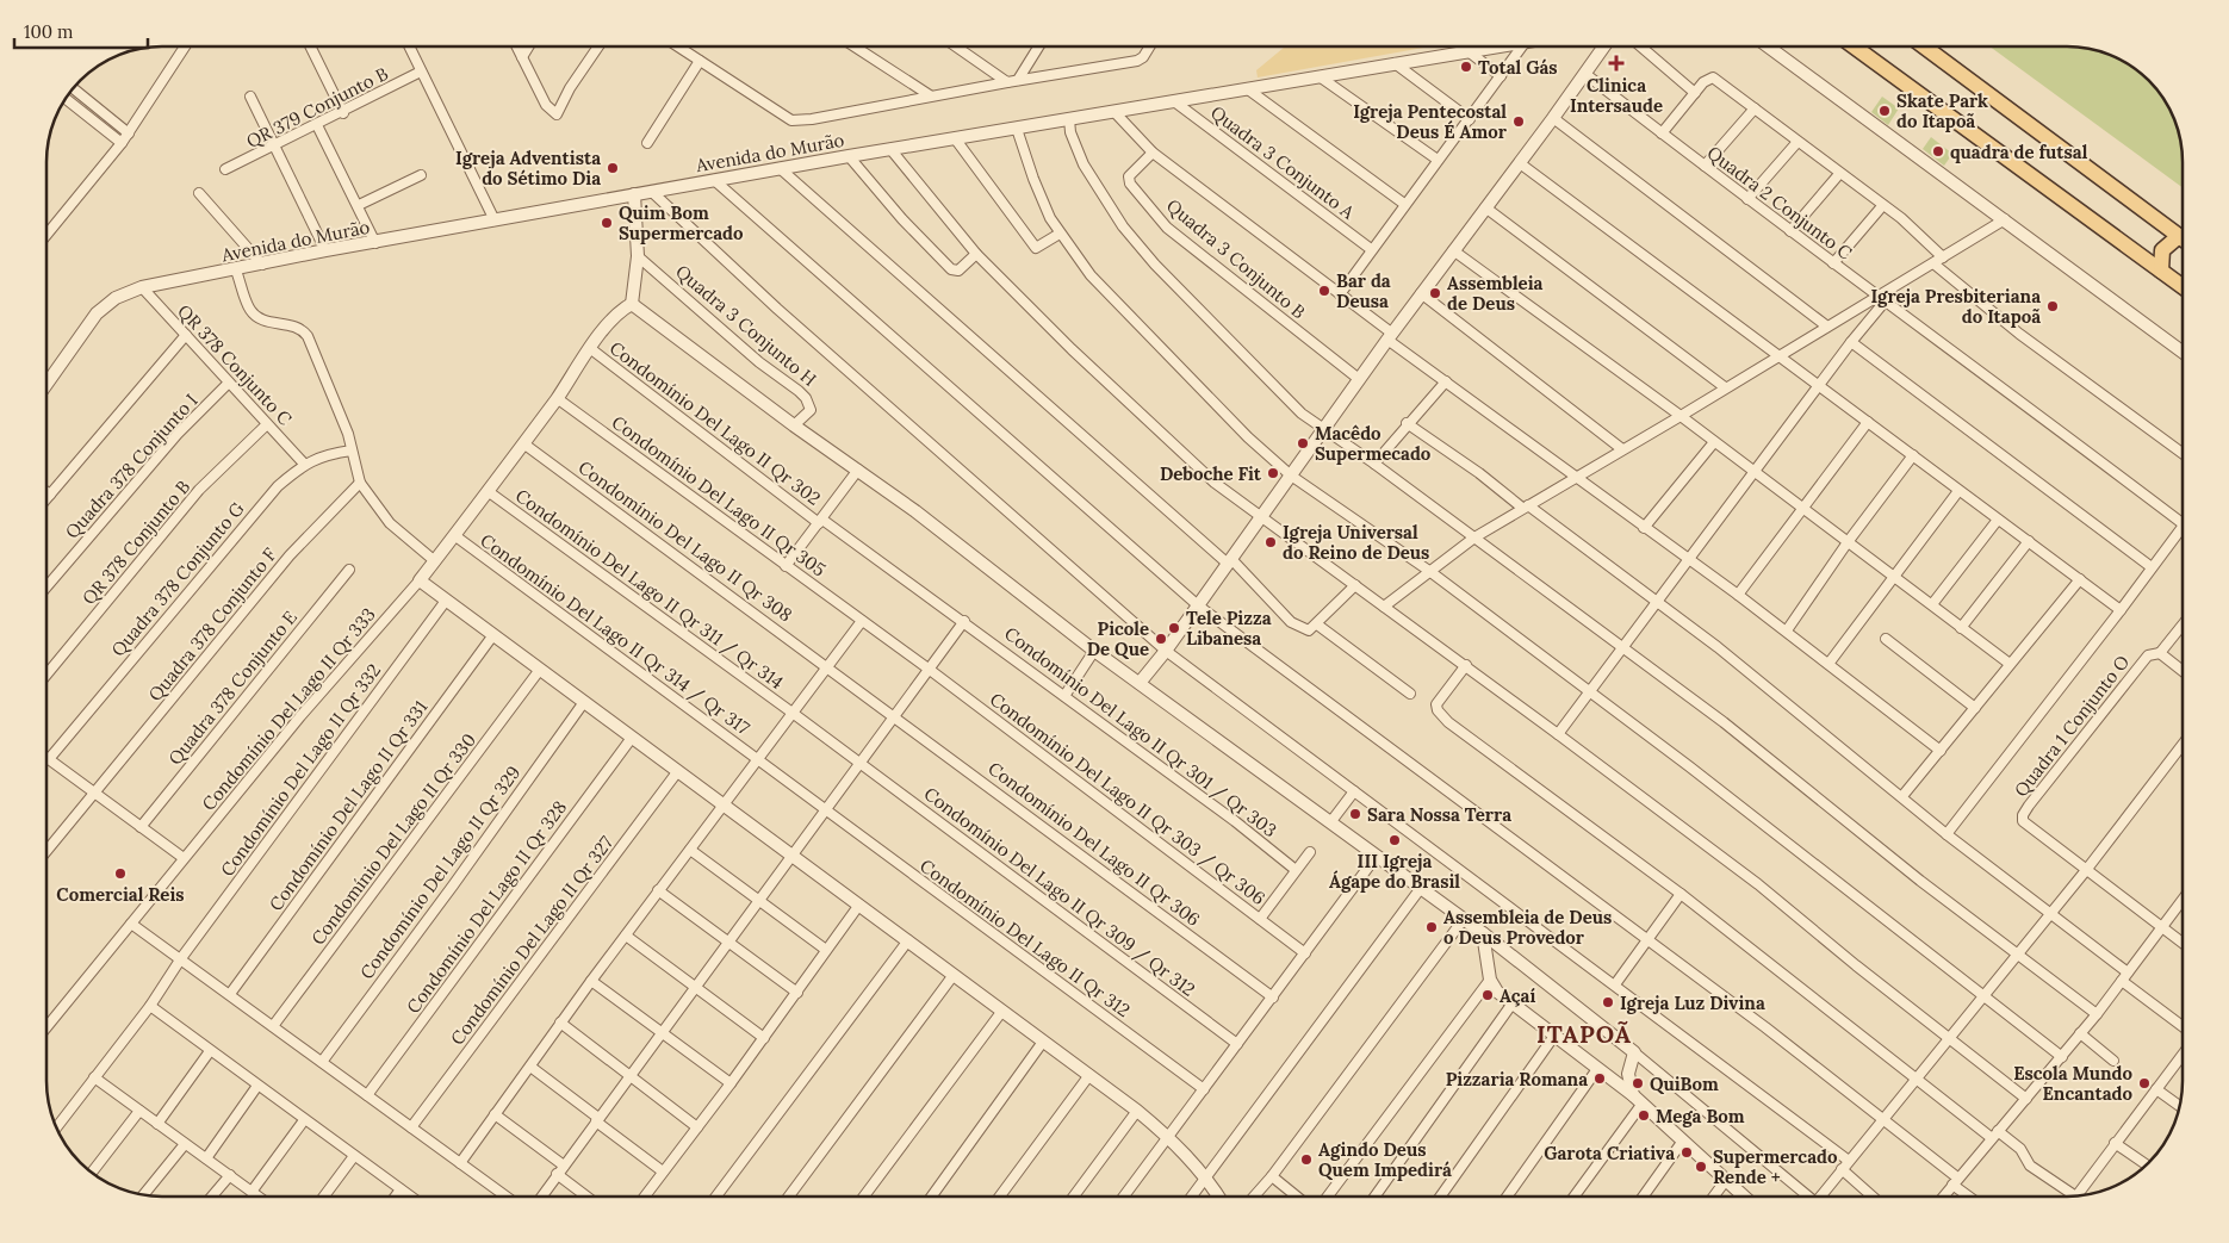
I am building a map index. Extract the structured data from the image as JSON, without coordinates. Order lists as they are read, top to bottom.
{
  "streets": {
    "street": [
      "QR 379 Conjunto B",
      "Avenida do Murão",
      "Quadra 3 Conjunto A",
      "Quadra 2 Conjunto C",
      "Quadra 3 Conjunto B",
      "Quadra 3 Conjunto H",
      "QR 378 Conjunto C",
      "Condomínio Del Lago II Qr 302",
      "Quadra 378 Conjunto I",
      "Condomínio Del Lago II Qr 305",
      "Condomínio Del Lago II Qr 308",
      "QR 378 Conjunto B",
      "Quadra 378 Conjunto G",
      "Condomínio Del Lago II Qr 311 / Qr 314",
      "Quadra 378 Conjunto F",
      "Condomínio Del Lago II Qr 314 / Qr 317",
      "Quadra 378 Conjunto E",
      "Condomínio Del Lago II Qr 333",
      "Quadra 1 Conjunto O",
      "Condomínio Del Lago II Qr 301 / Qr 303",
      "Condomínio Del Lago II Qr 332",
      "Condomínio Del Lago II Qr 303 / Qr 306",
      "Condomínio Del Lago II Qr 331",
      "Condomínio Del Lago II Qr 330",
      "Condomínio Del Lago II Qr 306",
      "Condomínio Del Lago II Qr 329",
      "Condomínio Del Lago II Qr 309 / Qr 312",
      "Condomínio Del Lago II Qr 328",
      "Condomínio Del Lago II Qr 312",
      "Condomínio Del Lago II Qr 327"
    ]
  },
  "crossings": [
    ["Avenida do Murão", "Quadra 3 Conjunto A"],
    ["Avenida do Murão", "QR 378 Conjunto C"],
    ["QR 378 Conjunto C", "Quadra 378 Conjunto I"],
    ["QR 378 Conjunto C", "QR 378 Conjunto B"],
    ["QR 378 Conjunto C", "Quadra 378 Conjunto G"],
    ["Condomínio Del Lago II Qr 302", "Condomínio Del Lago II Qr 301 / Qr 303"],
    ["Condomínio Del Lago II Qr 305", "Condomínio Del Lago II Qr 303 / Qr 306"],
    ["Condomínio Del Lago II Qr 308", "Condomínio Del Lago II Qr 306"],
    ["Condomínio Del Lago II Qr 311 / Qr 314", "Condomínio Del Lago II Qr 309 / Qr 312"],
    ["Condomínio Del Lago II Qr 314 / Qr 317", "Condomínio Del Lago II Qr 312"]
  ],
  "districts": ["ITAPOÃ"],
  "places": {
    "health": ["Clinica Intersaude"],
    "other": [
      "Total Gás",
      "Skate Park do Itapoã",
      "Igreja Pentecostal Deus É Amor",
      "quadra de futsal",
      "Igreja Adventista do Sétimo Dia",
      "Quim Bom Supermercado",
      "Bar da Deusa",
      "Assembleia de Deus",
      "Igreja Presbiteriana do Itapoã",
      "Macêdo Supermecado",
      "Deboche Fit",
      "Igreja Universal do Reino de Deus",
      "Tele Pizza Libanesa",
      "Picole De Que",
      "Sara Nossa Terra",
      "III Igreja Ágape do Brasil",
      "Comercial Reis",
      "Assembleia de Deus o Deus Provedor",
      "Açaí",
      "Igreja Luz Divina",
      "Pizzaria Romana",
      "QuiBom",
      "Escola Mundo Encantado",
      "Mega Bom",
      "Garota Criativa",
      "Agindo Deus Quem Impedirá",
      "Supermercado Rende +"
    ]
  },
  "scale_bar": "100 m"
}
